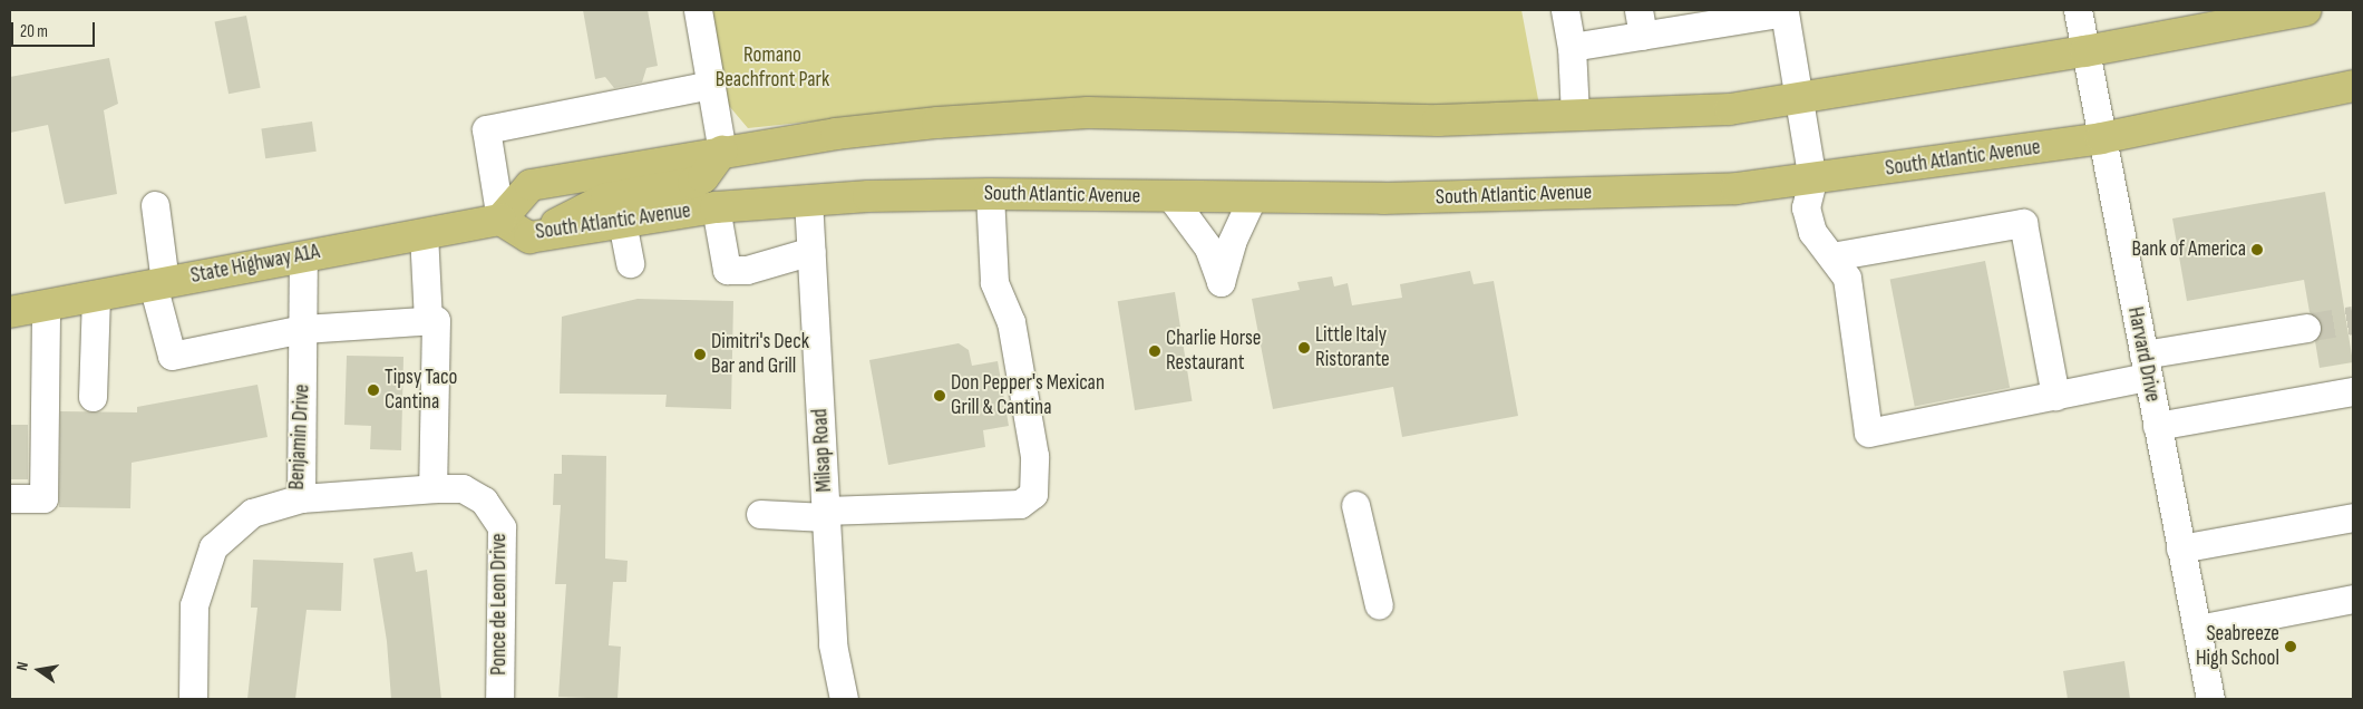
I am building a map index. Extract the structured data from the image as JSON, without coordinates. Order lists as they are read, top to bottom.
{
  "streets": {
    "main road": ["South Atlantic Avenue", "State Highway A1A"],
    "street": [
      "Harvard Drive",
      "Benjamin Drive",
      "Milsap Road",
      "Ponce de Leon Drive"
    ]
  },
  "crossings": [
    ["South Atlantic Avenue", "State Highway A1A"],
    ["South Atlantic Avenue", "Harvard Drive"],
    ["South Atlantic Avenue", "Milsap Road"],
    ["State Highway A1A", "Benjamin Drive"],
    ["Benjamin Drive", "Ponce de Leon Drive"]
  ],
  "parks": ["Romano Beachfront Park"],
  "places": [
    "Bank of America",
    "Little Italy Ristorante",
    "Charlie Horse Restaurant",
    "Dimitri's Deck Bar and Grill",
    "Tipsy Taco Cantina",
    "Don Pepper's Mexican Grill & Cantina",
    "Seabreeze High School"
  ],
  "scale_bar": "20 m",
  "north": "left"
}
